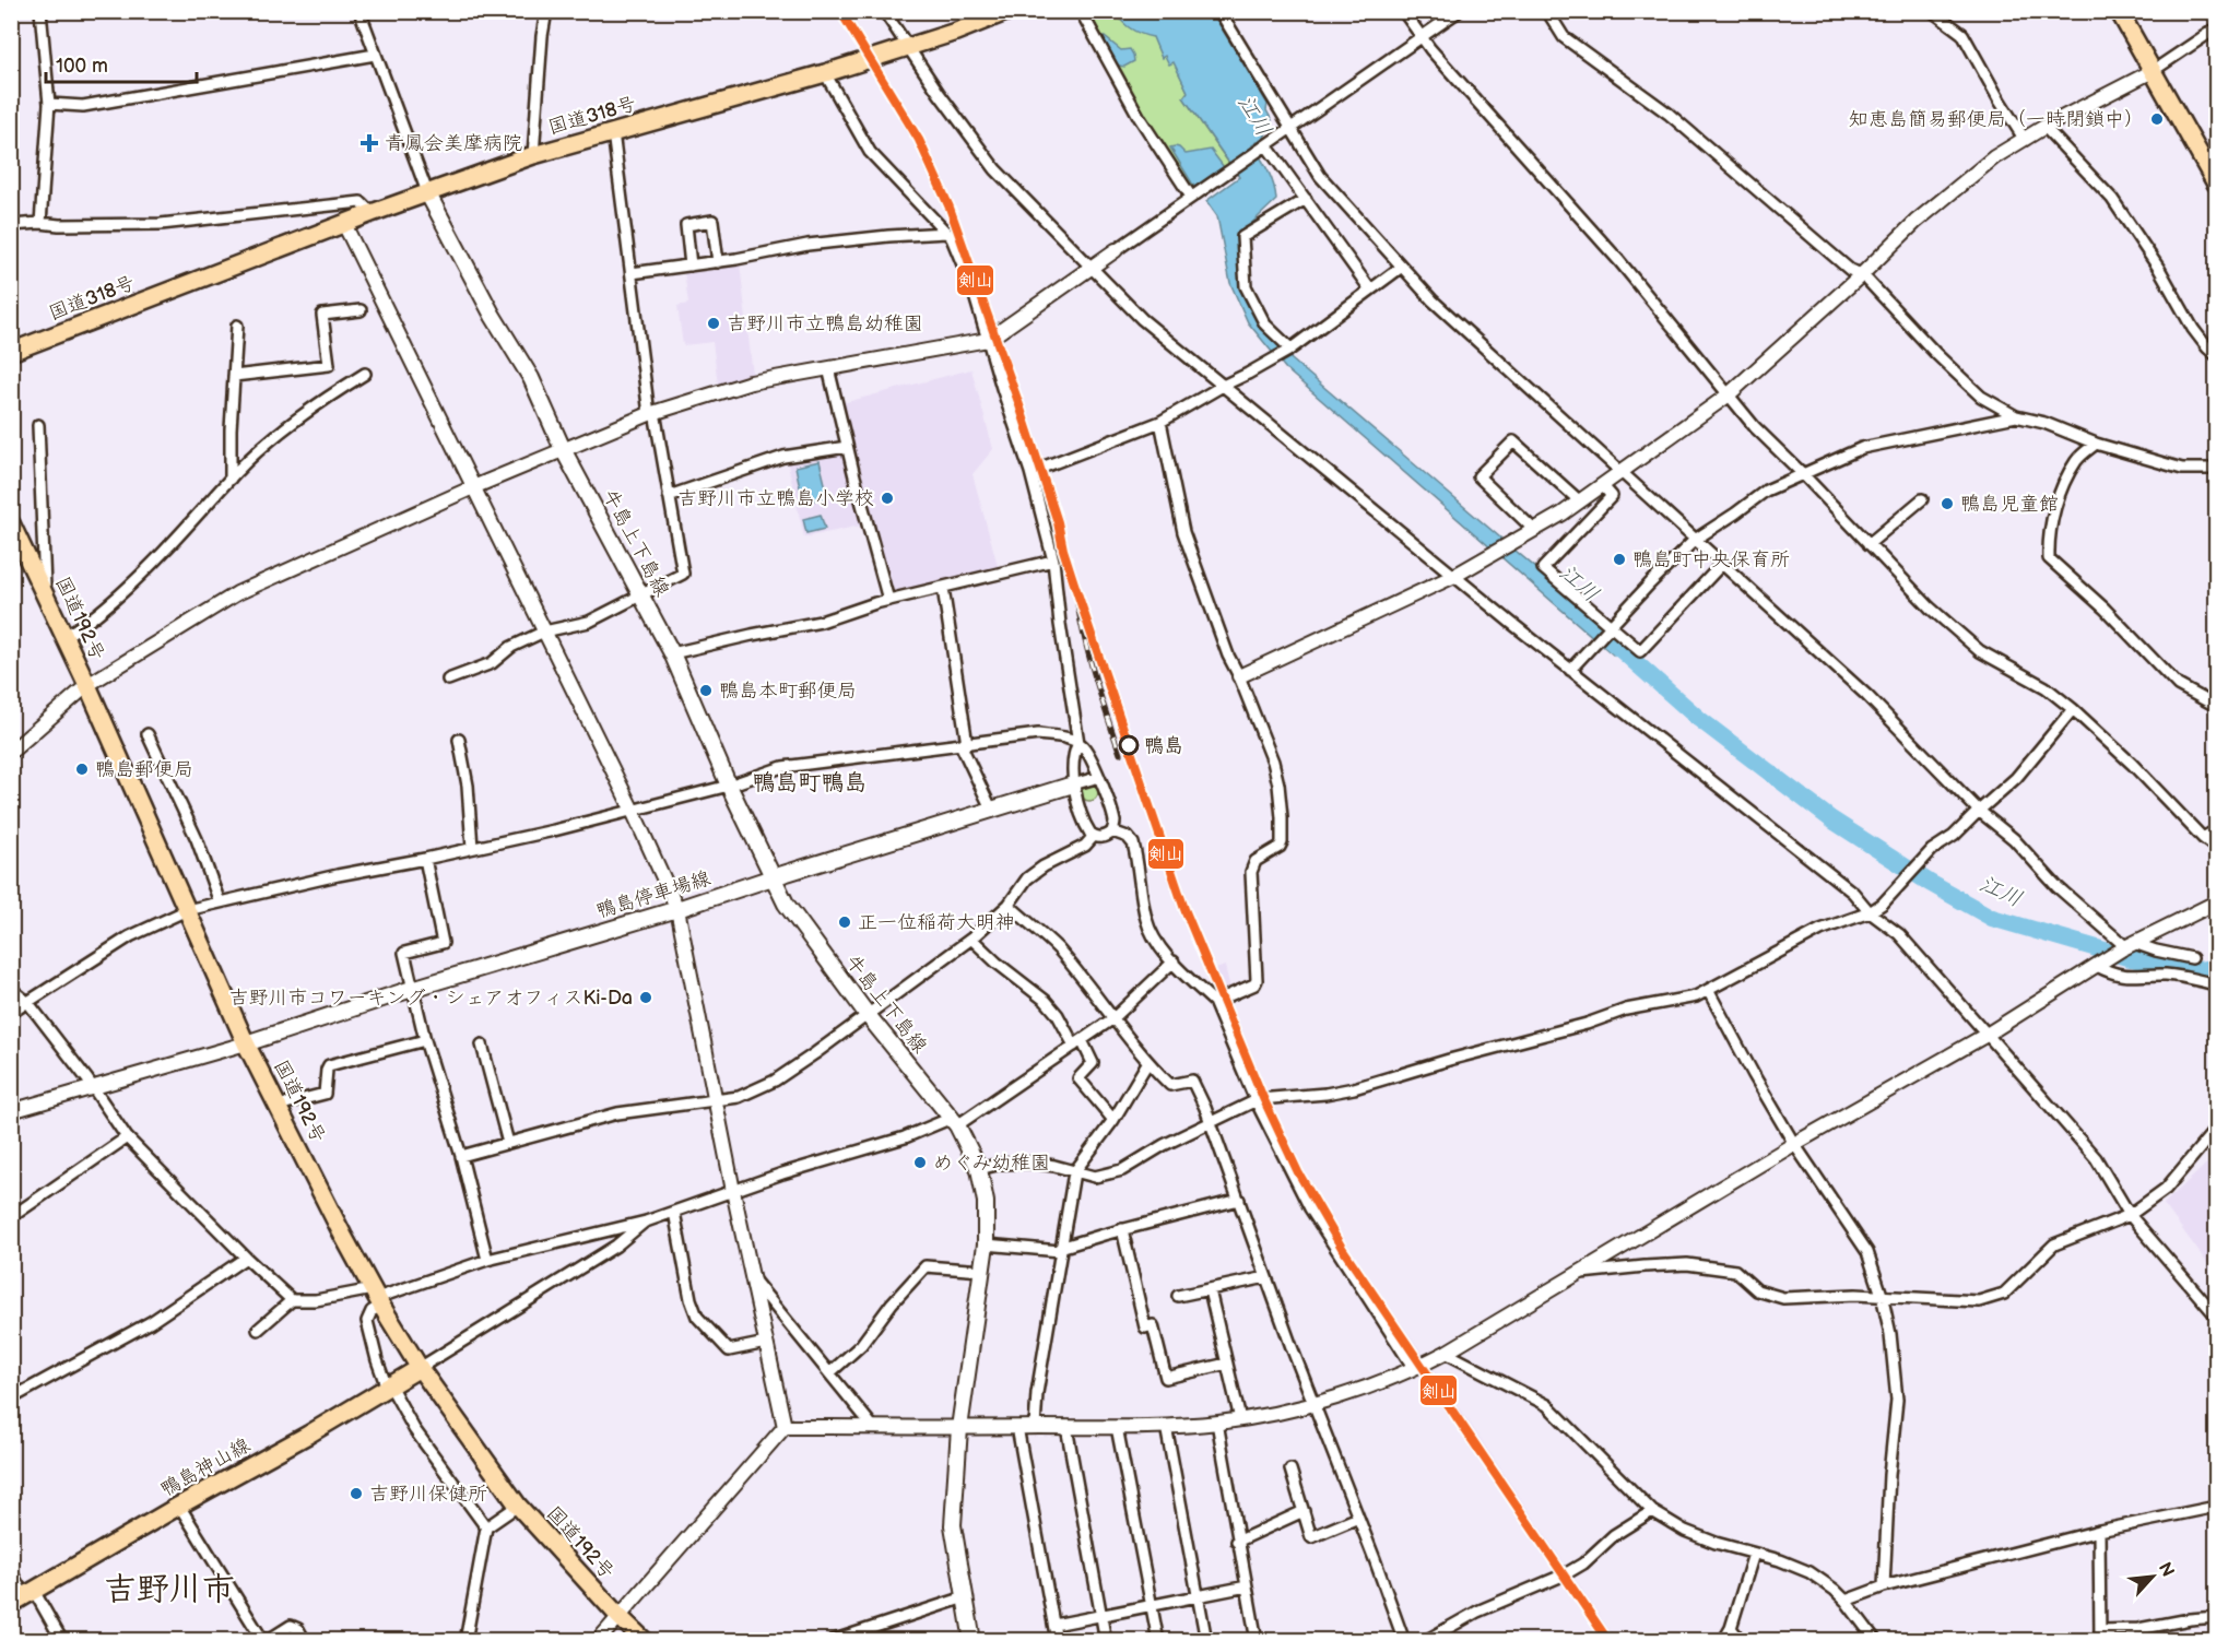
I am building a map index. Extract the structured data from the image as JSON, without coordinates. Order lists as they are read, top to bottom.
{
  "streets": {
    "main road": [
      "国道318号",
      "牛島上下島線",
      "国道192号",
      "鴨島停車場線",
      "鴨島神山線"
    ]
  },
  "crossings": [
    ["国道318号", "牛島上下島線"],
    ["牛島上下島線", "鴨島停車場線"],
    ["国道192号", "鴨島停車場線"],
    ["国道192号", "鴨島神山線"]
  ],
  "districts": ["鴨島町鴨島", "吉野川市"],
  "water": ["江川"],
  "places": {
    "other": [
      "知恵島簡易郵便局（一時閉鎖中）",
      "吉野川市立鴨島幼稚園",
      "吉野川市立鴨島小学校",
      "鴨島児童館",
      "鴨島町中央保育所",
      "鴨島本町郵便局",
      "鴨島",
      "鴨島郵便局",
      "正一位稲荷大明神",
      "吉野川市コワーキング・シェアオフィスKi-Da",
      "めぐみ幼稚園",
      "吉野川保健所"
    ],
    "health": ["青鳳会美摩病院"]
  },
  "lines": ["transit line 剣山"],
  "scale_bar": "100 m",
  "north": "top right"
}
